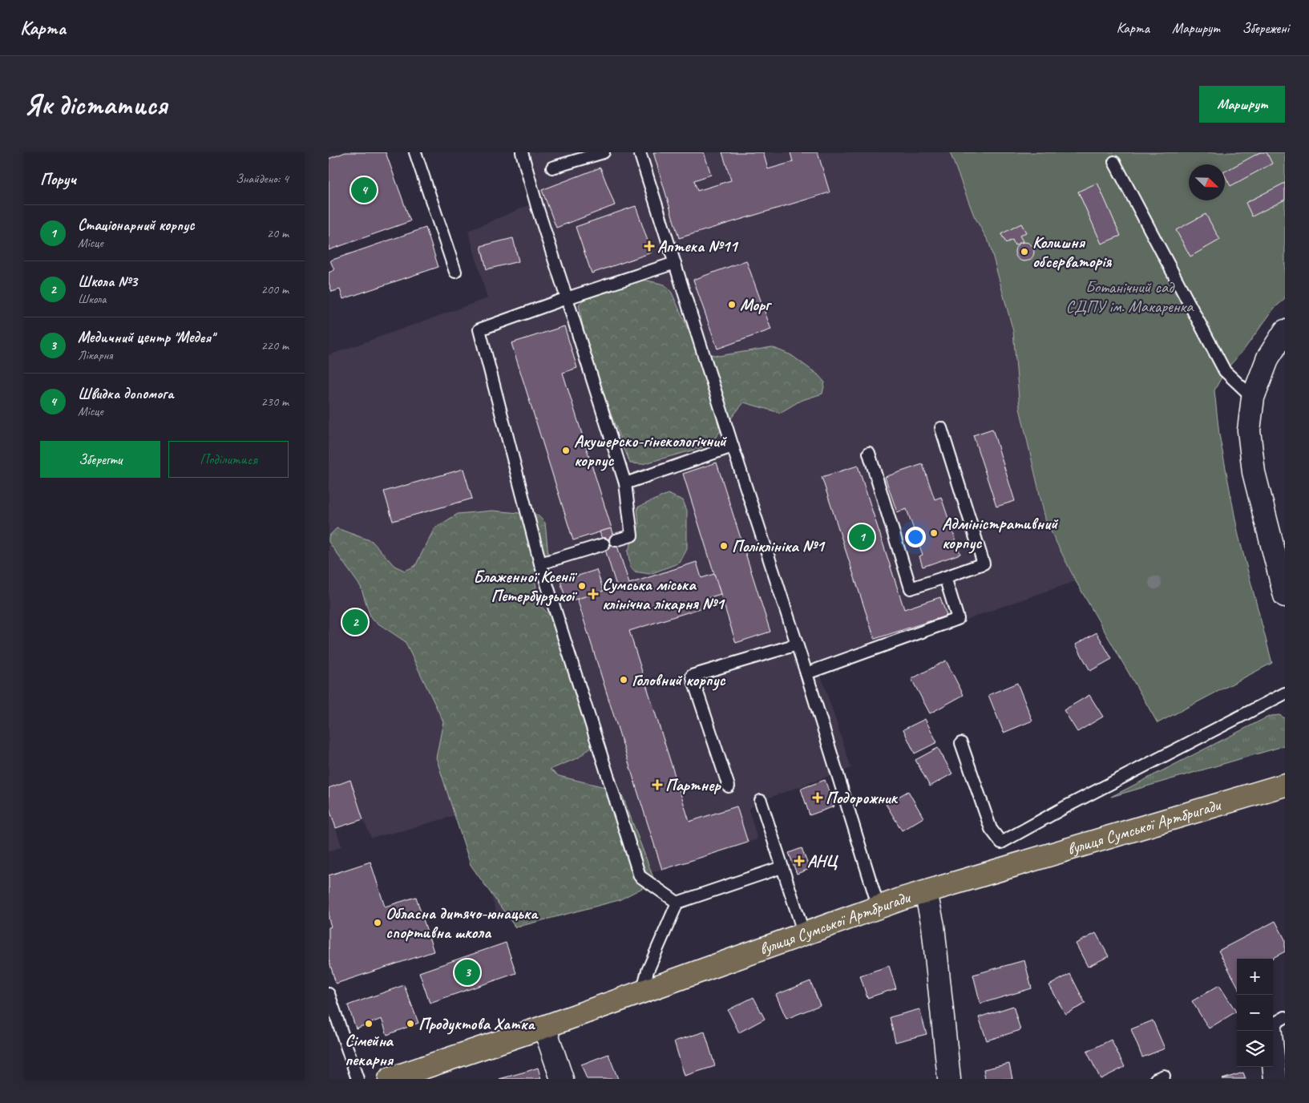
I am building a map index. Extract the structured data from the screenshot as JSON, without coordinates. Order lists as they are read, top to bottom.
{
  "streets": {
    "main road": ["вулиця Сумської Артбригади"]
  },
  "parks": ["Ботанічний сад СДПУ ім. Макаренка"],
  "places": {
    "health": [
      "Аптека №11",
      "Сумська міська клінічна лікарня №1",
      "Партнер",
      "Подорожник",
      "АНЦ"
    ],
    "other": [
      "Колишня обсерваторія",
      "Морг",
      "Акушерско-гінекологічний корпус",
      "Адміністративний корпус",
      "Поліклініка №1",
      "Блаженної Ксенії Петербурзької",
      "Головний корпус",
      "Обласна дитячо-юнацька спортивна школа",
      "Сімейна пекарня",
      "Продуктова Хатка"
    ]
  },
  "north": "bottom right",
  "page": {
    "header": "Карта",
    "nav": ["Карта", "Маршрут", "Збережені"],
    "buttons": [
      "Маршрут",
      ["Зберегти", "Поділитися"]
    ],
    "title": "Як дістатися",
    "heading": ["Поруч", "Знайдено: 4"],
    "pins": [
      "4",
      "1",
      "2",
      "3"
    ],
    "list": [
      {
        "mark": "1",
        "name": "Стаціонарний корпус",
        "note": "Місце",
        "value": "20 m"
      },
      {
        "mark": "2",
        "name": "Школа №3",
        "note": "Школа",
        "value": "200 m"
      },
      {
        "mark": "3",
        "name": "Медичний центр \"Медея\"",
        "note": "Лікарня",
        "value": "220 m"
      },
      {
        "mark": "4",
        "name": "Швидка допомога",
        "note": "Місце",
        "value": "230 m"
      }
    ],
    "map_buttons": ["+", "−"]
  }
}
